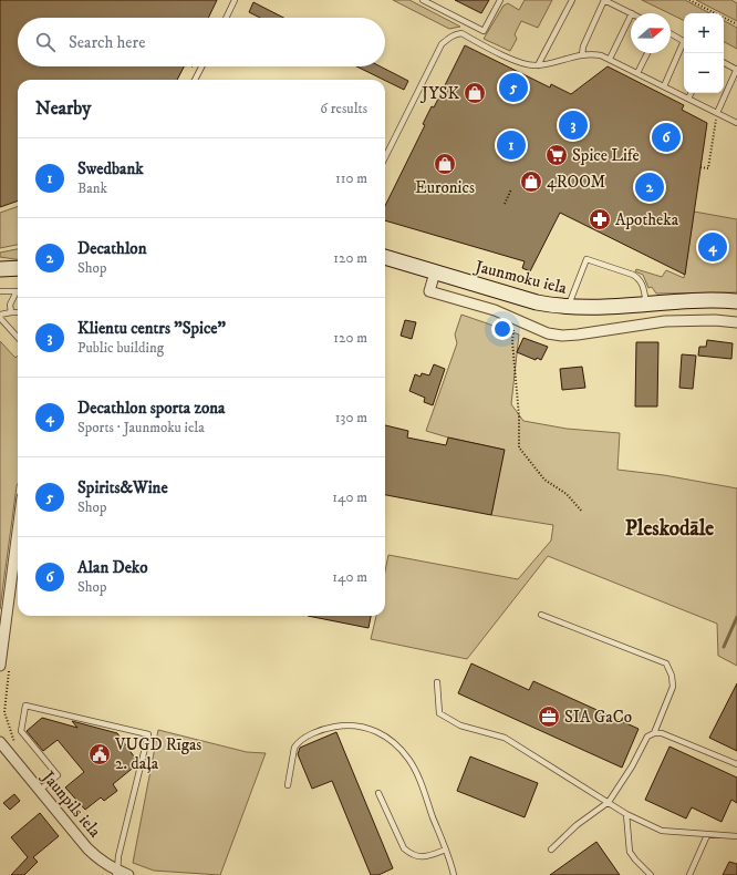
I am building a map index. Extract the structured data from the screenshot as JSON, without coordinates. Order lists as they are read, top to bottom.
{
  "streets": {
    "street": ["Jaunmoku iela", "Jaunpils iela"]
  },
  "districts": ["Pleskodāle"],
  "places": {
    "shop": ["JYSK", "Euronics", "4ROOM"],
    "supermarket": ["Spice Life"],
    "pharmacy": ["Apotheka"],
    "office": ["SIA GaCo"],
    "public building": ["VUGD Rīgas 2. daļa"]
  },
  "north": "right",
  "page": {
    "map_buttons": ["+", "−"],
    "search": "Search here",
    "pins": [
      "5",
      "3",
      "6",
      "1",
      "2",
      "4"
    ],
    "heading": ["Nearby", "6 results"],
    "list": [
      {
        "mark": "1",
        "name": "Swedbank",
        "note": "Bank",
        "value": "110 m"
      },
      {
        "mark": "2",
        "name": "Decathlon",
        "note": "Shop",
        "value": "120 m"
      },
      {
        "mark": "3",
        "name": "Klientu centrs \"Spice\"",
        "note": "Public building",
        "value": "120 m"
      },
      {
        "mark": "4",
        "name": "Decathlon sporta zona",
        "note": "Sports · Jaunmoku iela",
        "value": "130 m"
      },
      {
        "mark": "5",
        "name": "Spirits&Wine",
        "note": "Shop",
        "value": "140 m"
      },
      {
        "mark": "6",
        "name": "Alan Deko",
        "note": "Shop",
        "value": "140 m"
      }
    ]
  }
}
